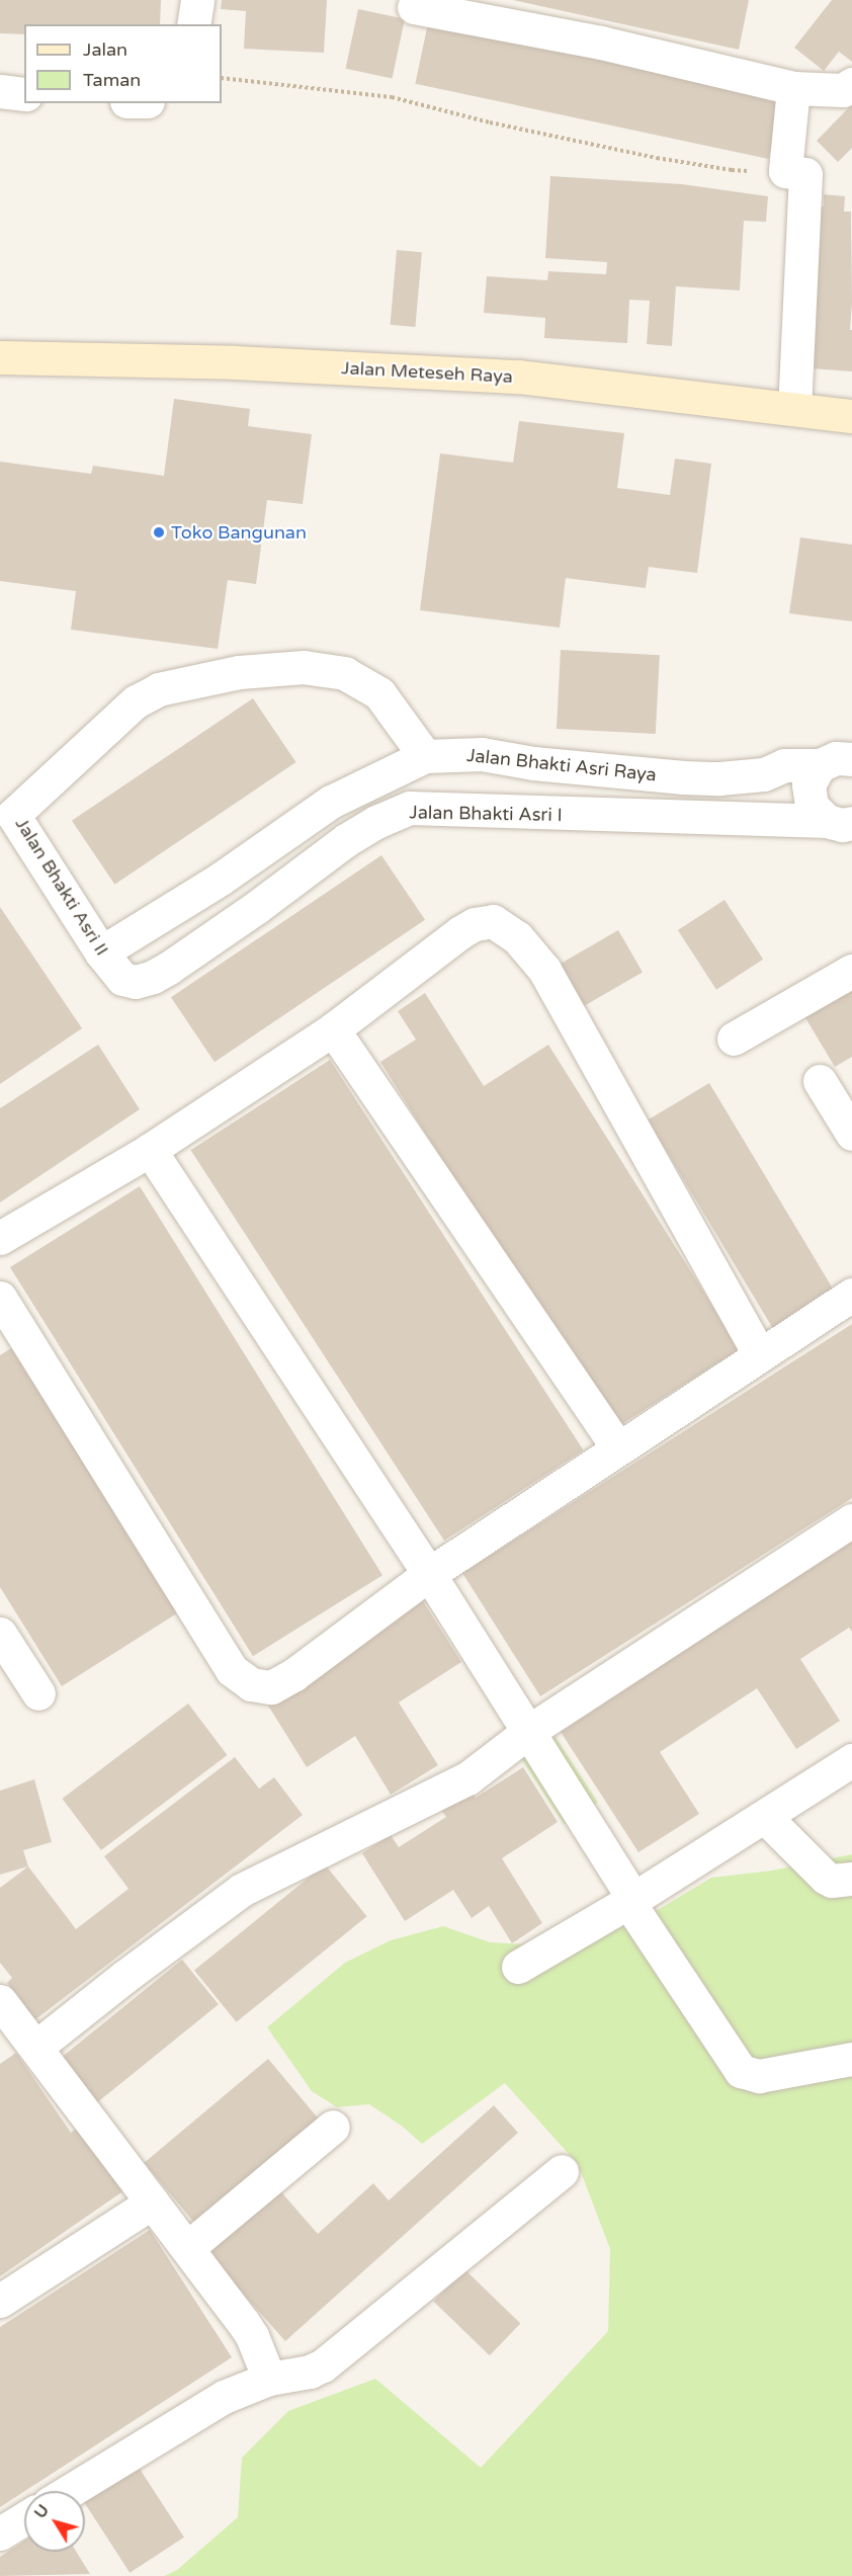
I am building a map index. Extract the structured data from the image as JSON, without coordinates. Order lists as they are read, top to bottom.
{
  "streets": {
    "main road": ["Jalan Meteseh Raya"],
    "street": ["Jalan Bhakti Asri Raya", "Jalan Bhakti Asri I", "Jalan Bhakti Asri II"]
  },
  "crossings": [
    ["Jalan Bhakti Asri Raya", "Jalan Bhakti Asri II"],
    ["Jalan Bhakti Asri I", "Jalan Bhakti Asri II"]
  ],
  "places": ["Toko Bangunan"],
  "legend": ["Jalan", "Taman"],
  "north": "top left"
}
